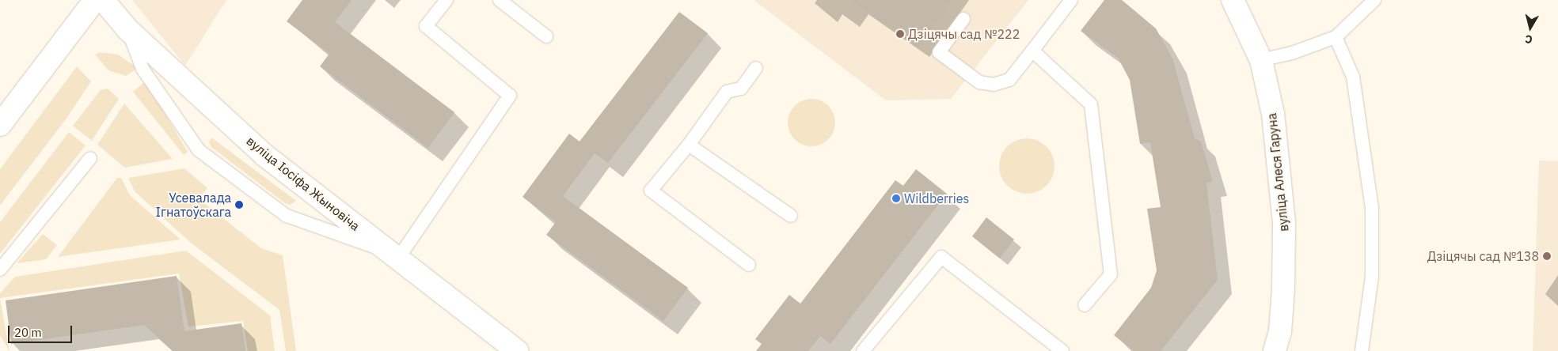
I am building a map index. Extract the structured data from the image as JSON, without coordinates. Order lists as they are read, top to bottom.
{
  "streets": {
    "main road": ["вуліца Алеся Гаруна", "вуліца Іосіфа Жыновіча"]
  },
  "places": [
    "Дзіцячы сад №222",
    "Wildberries",
    "Усевалада Ігнатоўскага",
    "Дзіцячы сад №138"
  ],
  "scale_bar": "20 m",
  "north": "bottom"
}
